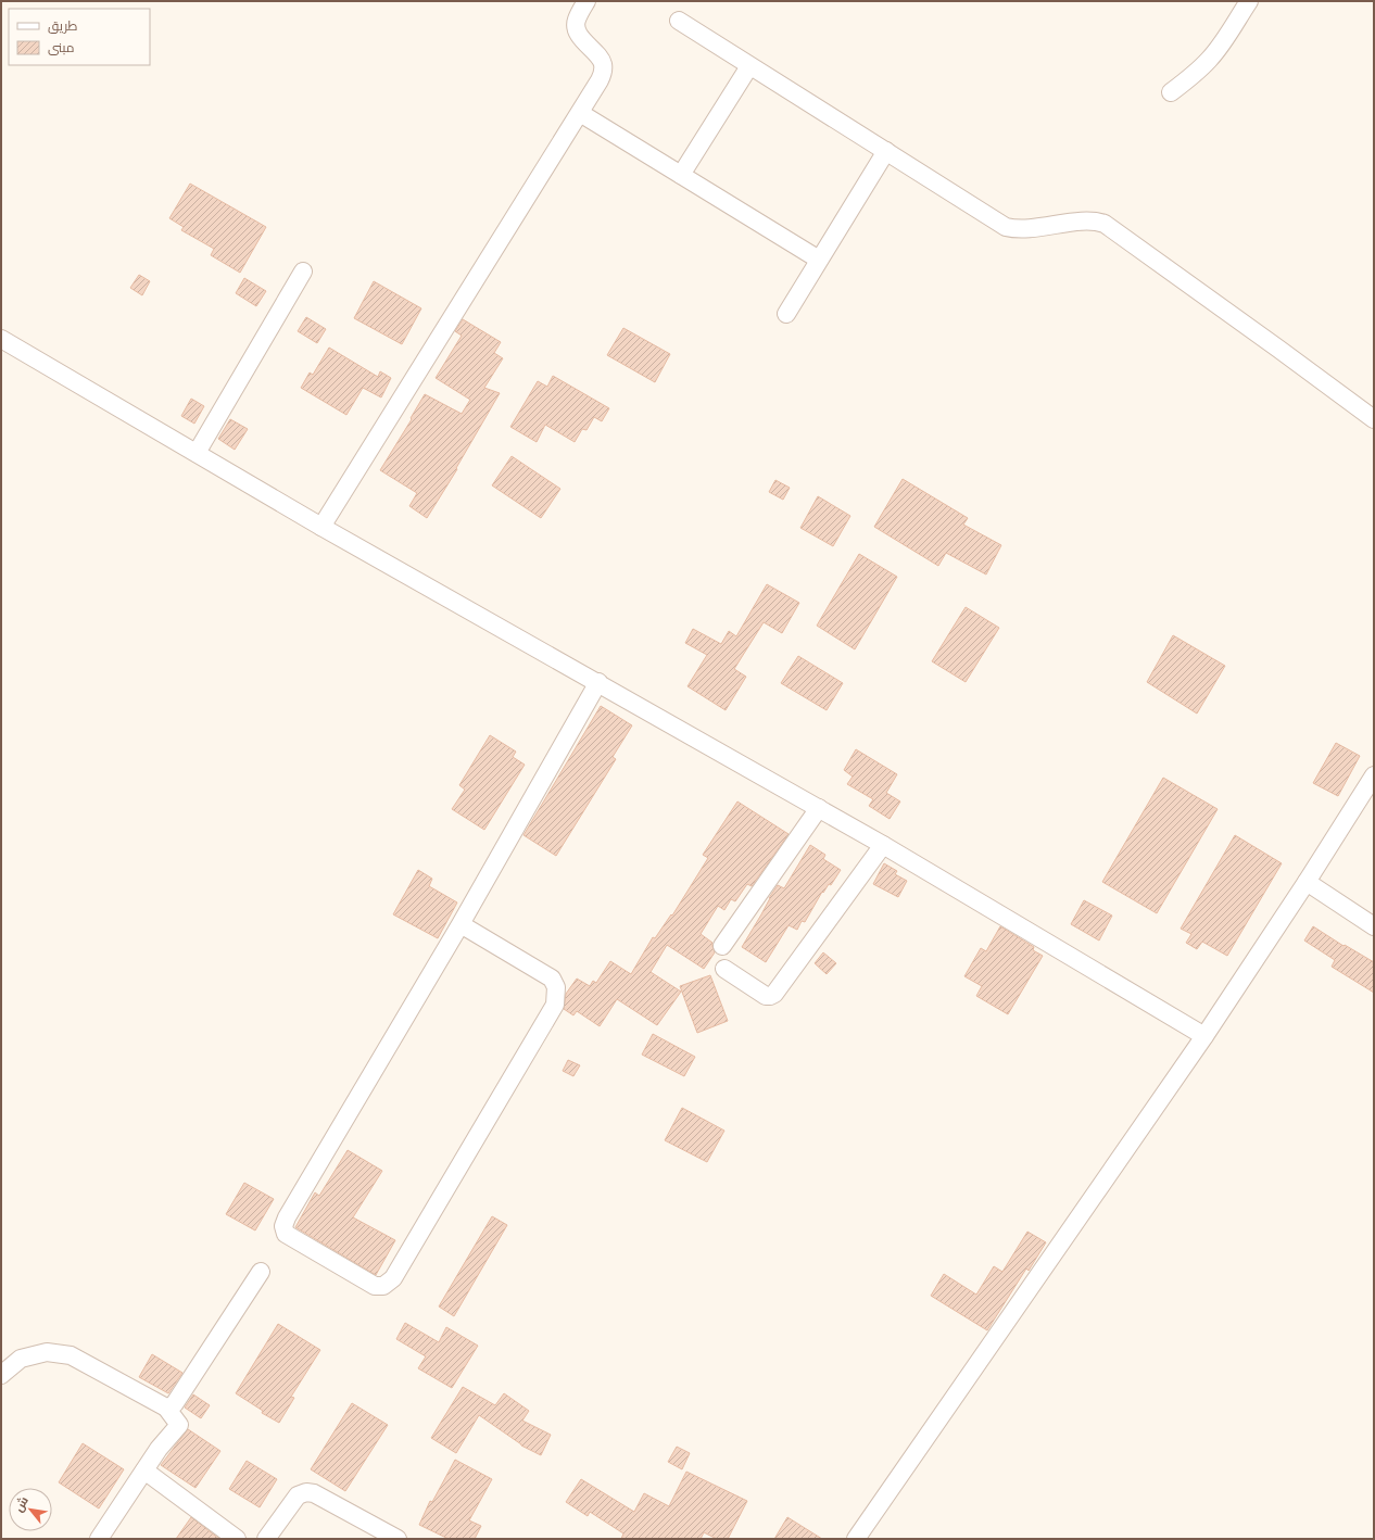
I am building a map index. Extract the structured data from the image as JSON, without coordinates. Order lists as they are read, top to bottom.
{
  "legend": ["طريق", "مبنى"],
  "north": "top left"
}
